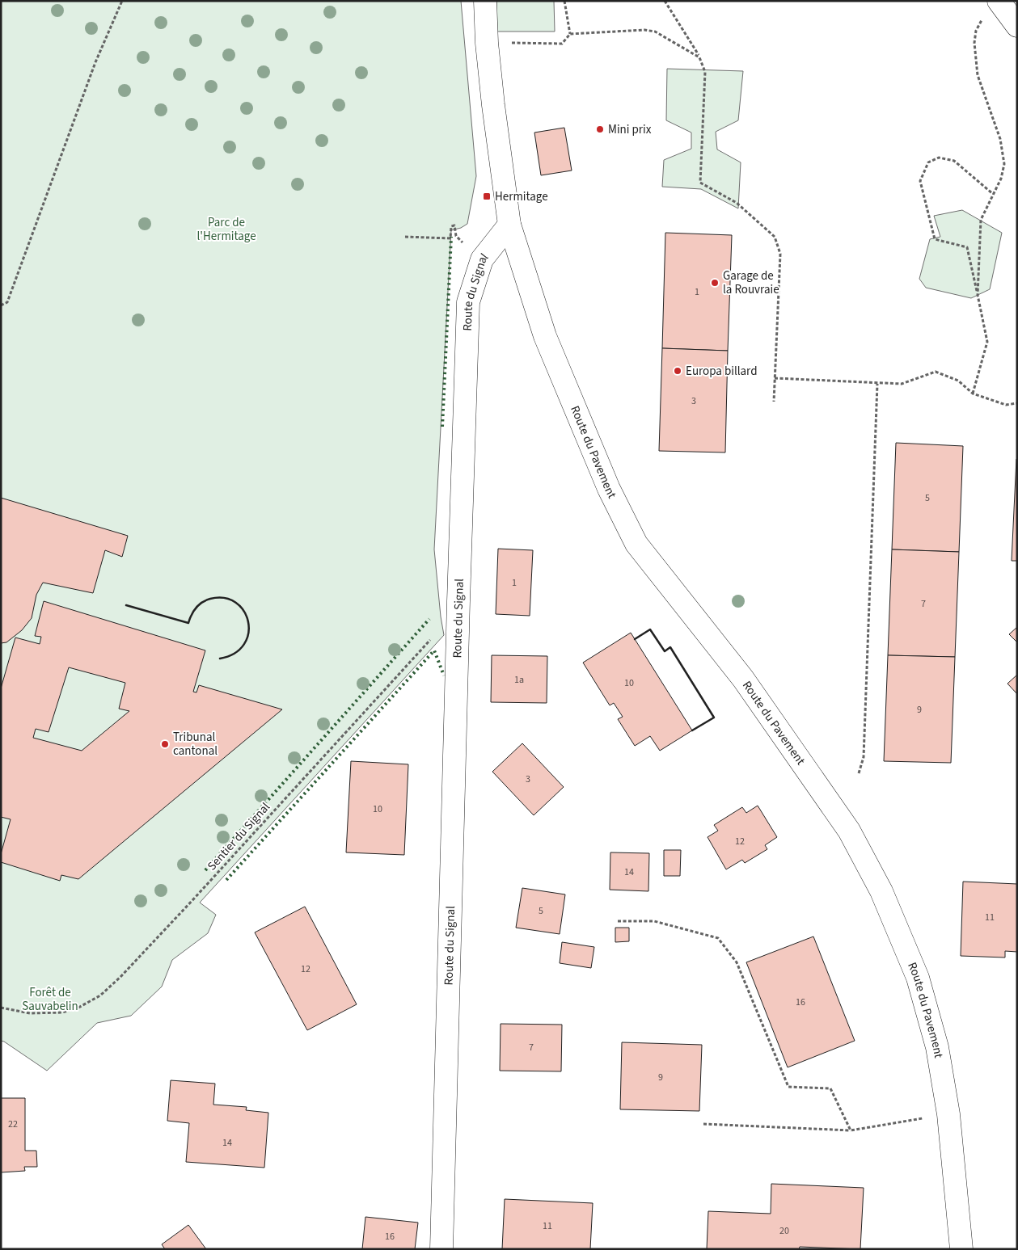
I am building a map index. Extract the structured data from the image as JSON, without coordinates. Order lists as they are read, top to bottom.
{
  "streets": {
    "street": ["Route du Signal", "Route du Pavement"],
    "path": ["Sentier du Signal"]
  },
  "crossings": [
    ["Route du Signal", "Route du Pavement"]
  ],
  "parks": ["Parc de l'Hermitage", "Forêt de Sauvabelin"],
  "places": {
    "other": [
      "Mini prix",
      "Garage de la Rouvraie",
      "Europa billard",
      "Tribunal cantonal"
    ],
    "transit": ["Hermitage"]
  },
  "house_numbers": [
    "1",
    "3",
    "5",
    "1",
    "7",
    "1a",
    "10",
    "9",
    "3",
    "10",
    "12",
    "14",
    "5",
    "11",
    "12",
    "16",
    "7",
    "9",
    "22",
    "14",
    "11",
    "20",
    "16"
  ]
}
